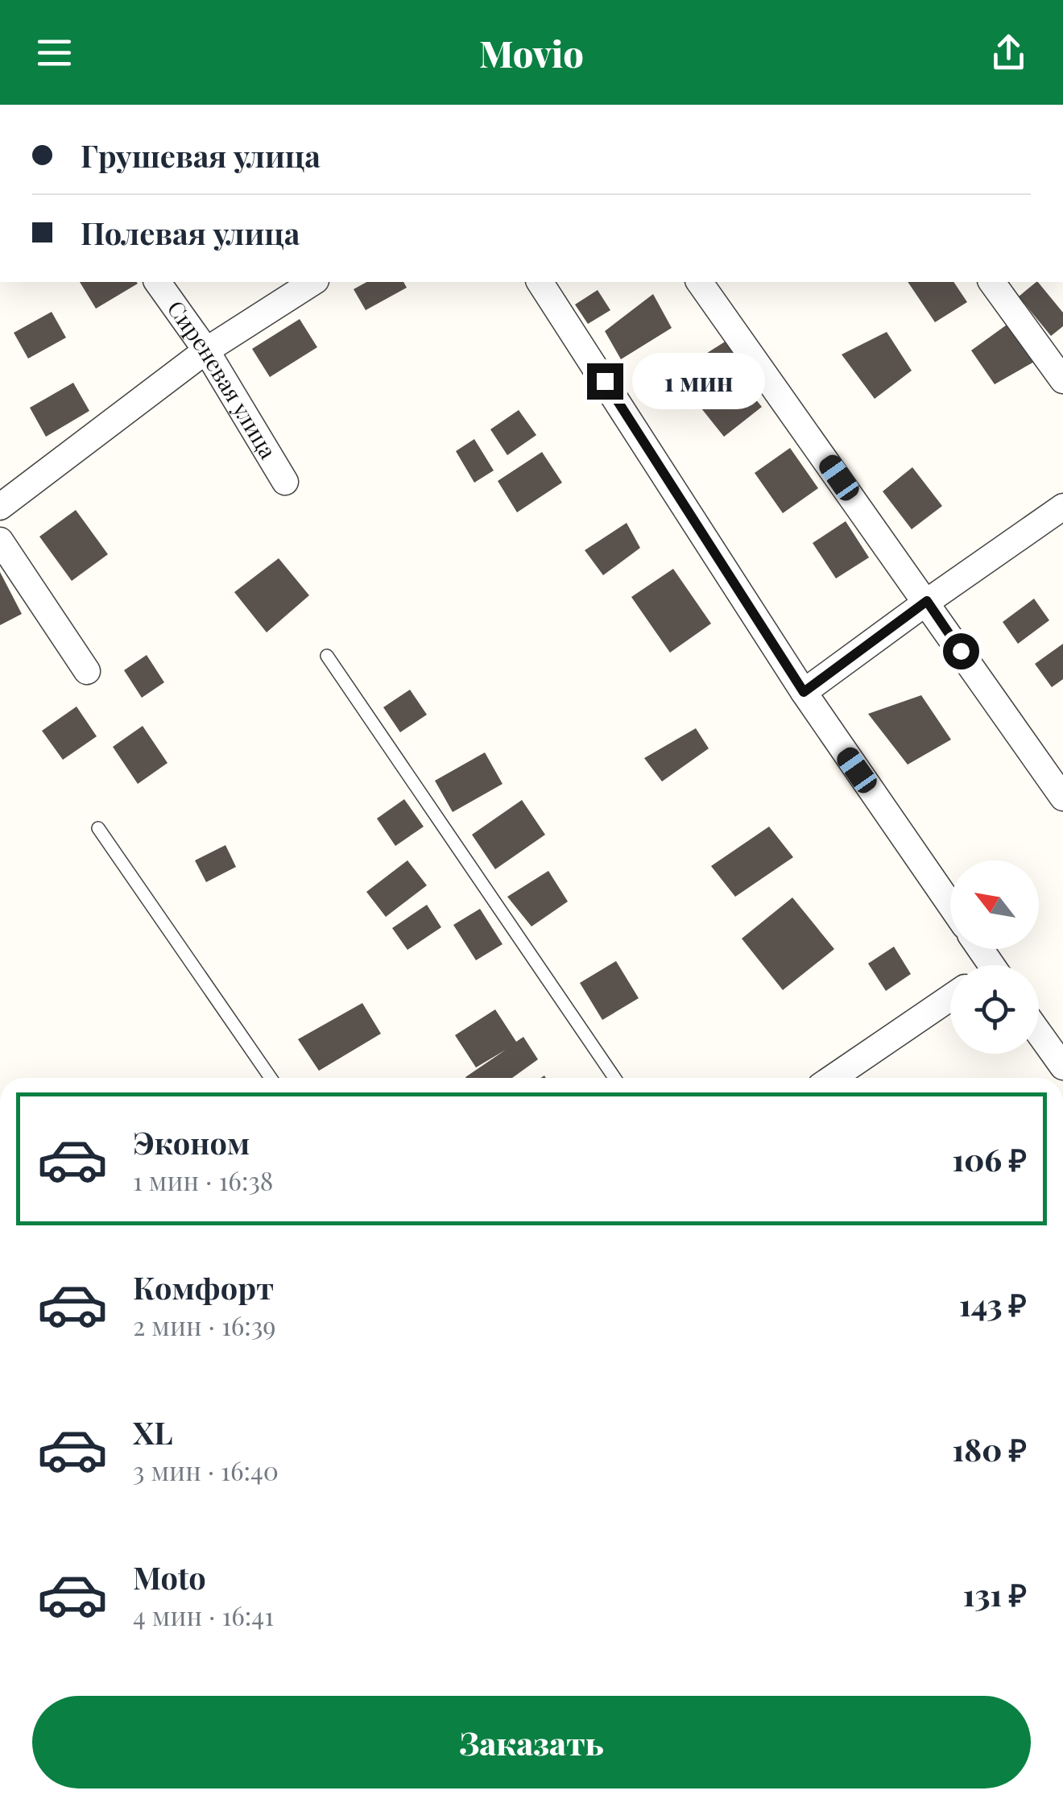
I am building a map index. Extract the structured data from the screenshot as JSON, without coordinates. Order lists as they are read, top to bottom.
{
  "streets": {
    "street": ["Сиреневая улица"]
  },
  "north": "top left",
  "page": {
    "header": "Movio",
    "banner": ["Грушевая улица", "Полевая улица"],
    "bubble": "1 мин",
    "list": [
      {
        "name": "Эконом",
        "note": "1 мин · 16:38",
        "value": "106 ₽"
      },
      {
        "name": "Комфорт",
        "note": "2 мин · 16:39",
        "value": "143 ₽"
      },
      {
        "name": "XL",
        "note": "3 мин · 16:40",
        "value": "180 ₽"
      },
      {
        "name": "Moto",
        "note": "4 мин · 16:41",
        "value": "131 ₽"
      }
    ],
    "buttons": "Заказать"
  }
}
